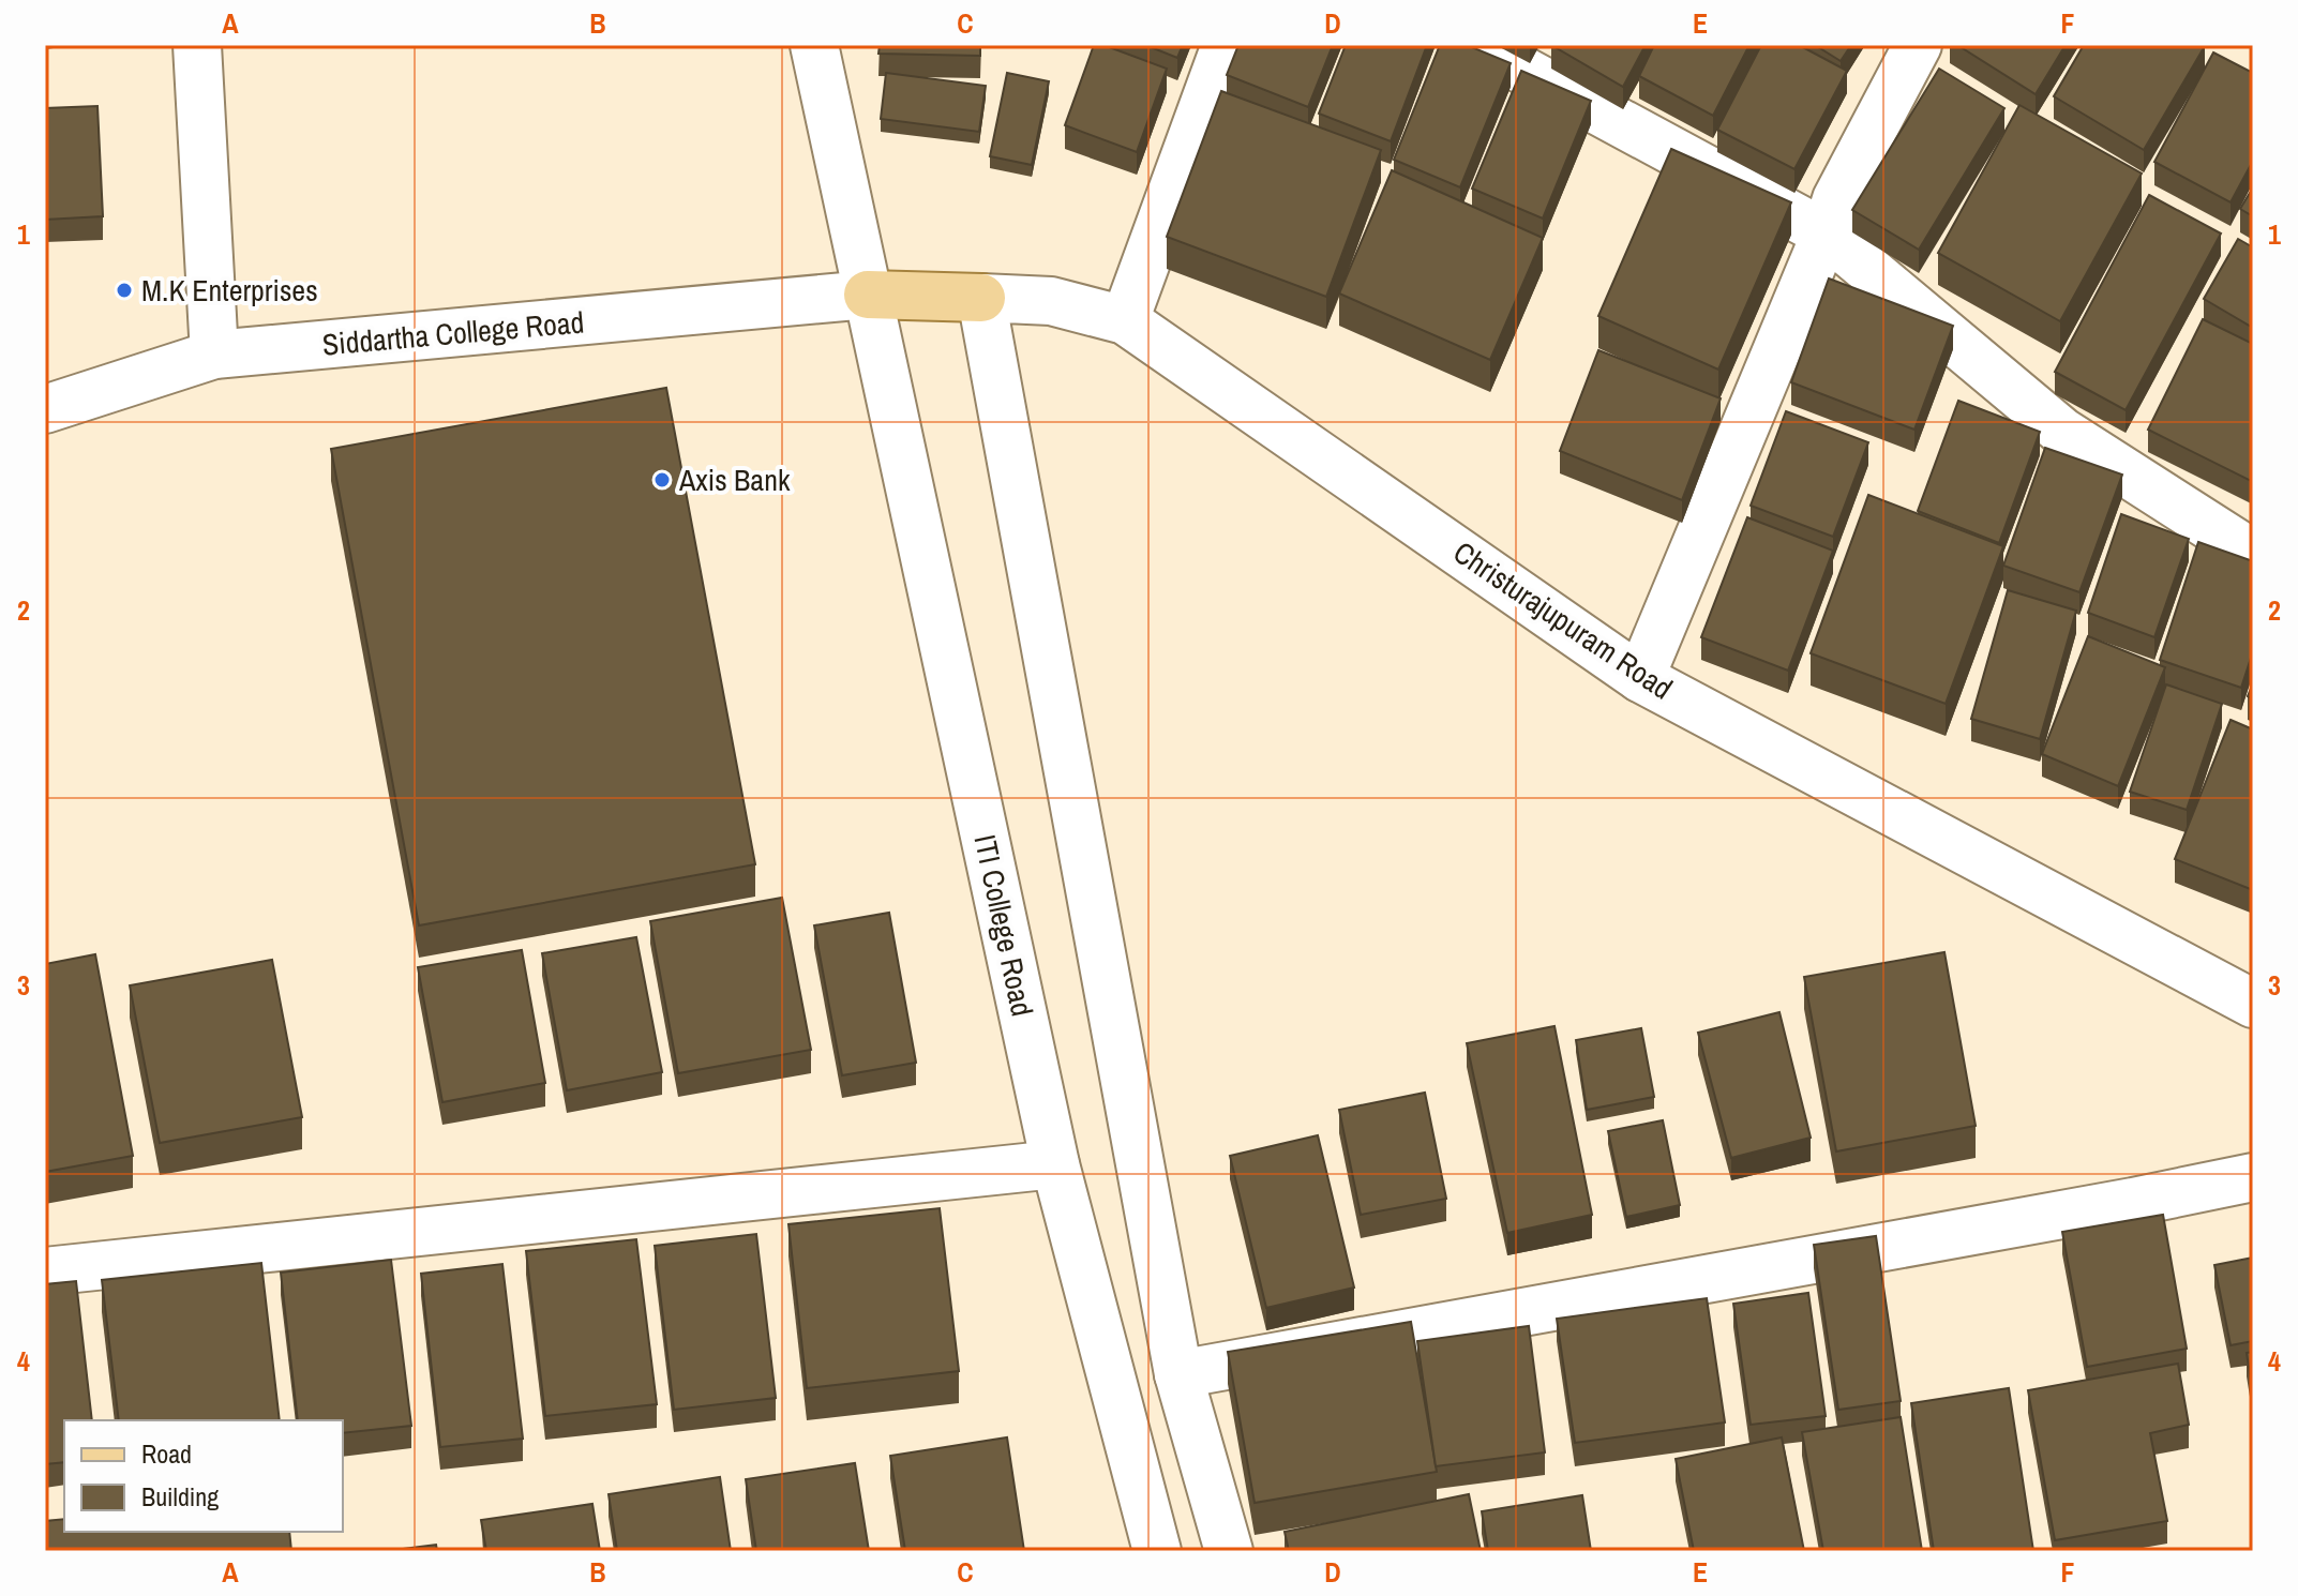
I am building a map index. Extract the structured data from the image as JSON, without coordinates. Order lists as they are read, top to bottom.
{
  "streets": {
    "main road": ["Christurajupuram Road"],
    "street": ["Siddartha College Road", "ITI College Road"]
  },
  "crossings": [
    ["Siddartha College Road", "Christurajupuram Road"],
    ["Siddartha College Road", "ITI College Road"],
    ["Christurajupuram Road", "ITI College Road"]
  ],
  "places": ["M.K Enterprises", "Axis Bank"],
  "legend": ["Road", "Building"],
  "grid": {
    "columns": [
      "A",
      "B",
      "C",
      "D",
      "E",
      "F"
    ],
    "rows": [
      "1",
      "2",
      "3",
      "4"
    ]
  }
}
